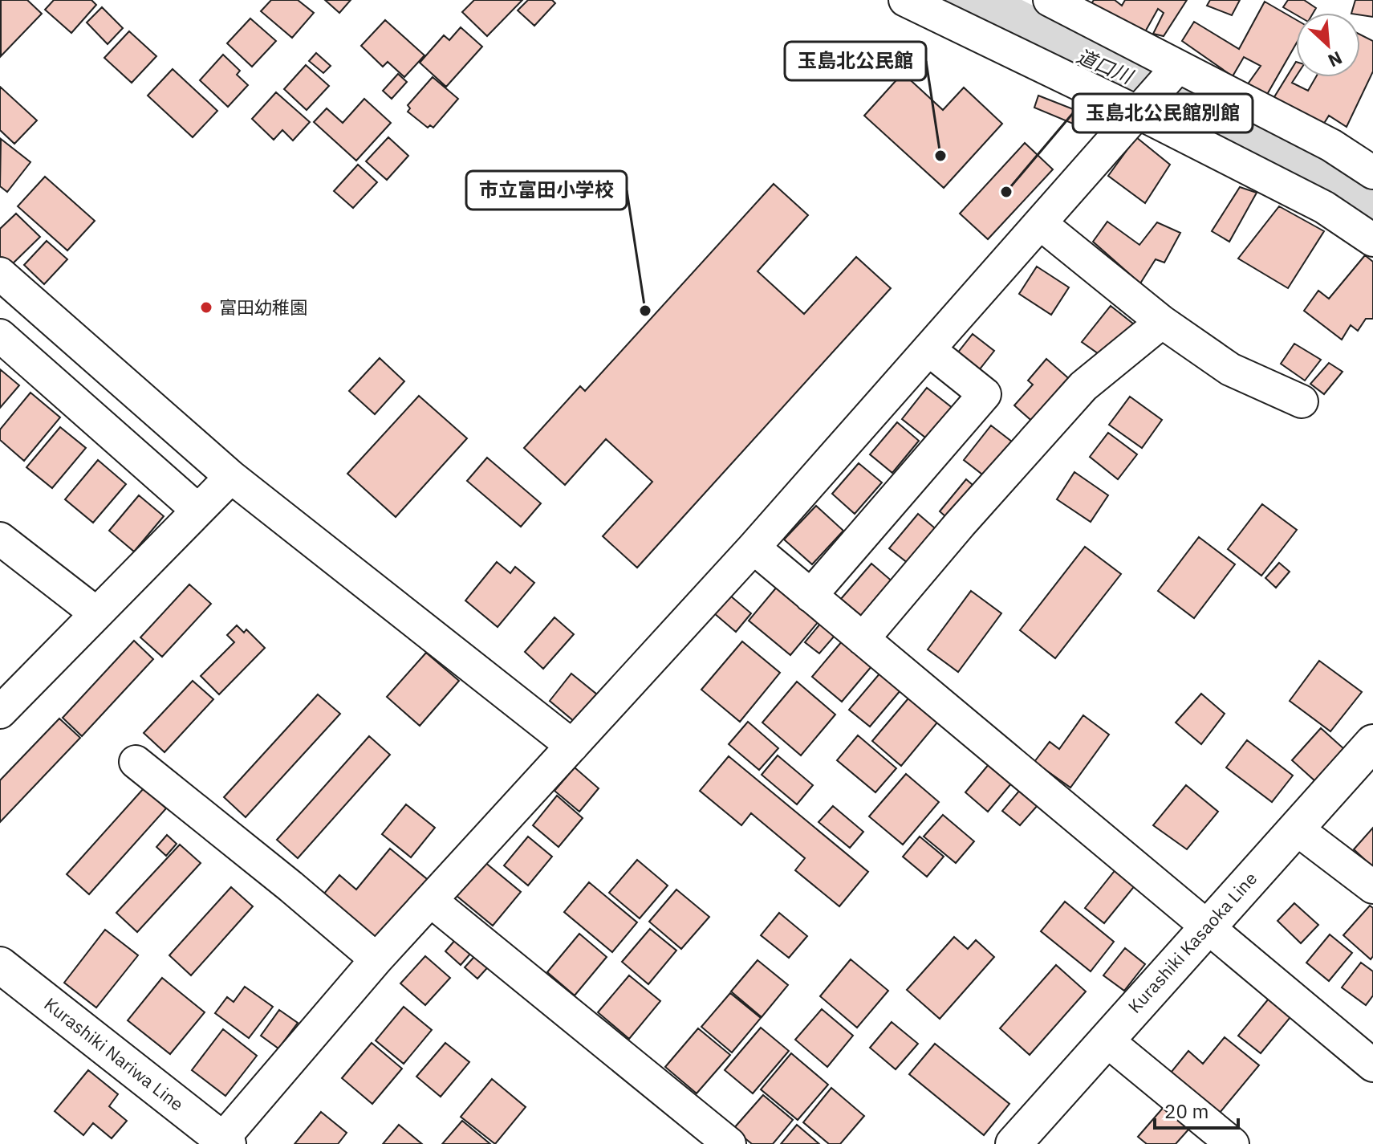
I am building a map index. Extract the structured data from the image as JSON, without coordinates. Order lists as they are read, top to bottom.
{
  "streets": {
    "main road": ["Kurashiki Kasaoka Line", "Kurashiki Nariwa Line"]
  },
  "water": ["道口川"],
  "places": [
    "玉島北公民館",
    "玉島北公民館別館",
    "富田幼稚園",
    "市立富田小学校"
  ],
  "scale_bar": "20 m",
  "north": "bottom right"
}
